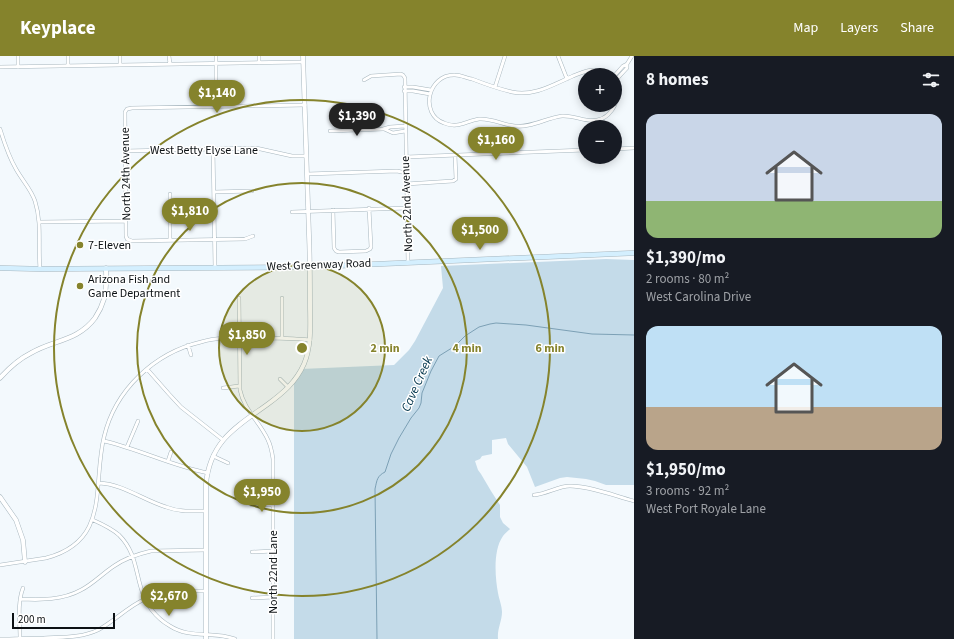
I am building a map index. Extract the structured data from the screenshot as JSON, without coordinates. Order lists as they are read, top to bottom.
{
  "streets": {
    "main road": ["West Greenway Road"],
    "street": [
      "West Betty Elyse Lane",
      "North 24th Avenue",
      "North 22nd Avenue",
      "North 22nd Lane"
    ]
  },
  "crossings": [
    ["West Betty Elyse Lane", "North 24th Avenue"],
    ["North 22nd Avenue", "West Greenway Road"]
  ],
  "water": ["Cave Creek"],
  "places": ["7-Eleven", "Arizona Fish and Game Department"],
  "scale_bar": "200 m",
  "page": {
    "header": "Keyplace",
    "nav": ["Map", "Layers", "Share"],
    "heading": "8 homes",
    "map_buttons": ["+", "−"],
    "price": [
      "$1,140",
      "$1,390",
      "$1,160",
      "$1,810",
      "$1,500",
      "$1,850",
      "$1,950",
      "$2,670"
    ],
    "list": [
      {
        "name": "$1,390/mo",
        "note": "2 rooms · 80 m² · West Carolina Drive"
      },
      {
        "name": "$1,950/mo",
        "note": "3 rooms · 92 m² · West Port Royale Lane"
      }
    ],
    "scale": "200 m"
  },
  "rings": ["2 min", "4 min", "6 min"]
}
